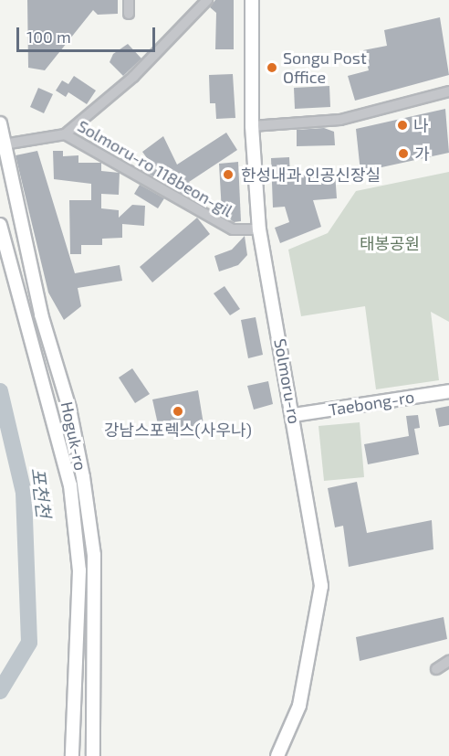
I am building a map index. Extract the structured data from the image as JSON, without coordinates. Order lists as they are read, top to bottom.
{
  "streets": {
    "main road": ["Solmoru-ro", "Taebong-ro", "Hoguk-ro"],
    "street": ["Solmoru-ro 118beon-gil"]
  },
  "crossings": [
    ["Solmoru-ro 118beon-gil", "Solmoru-ro"],
    ["Solmoru-ro 118beon-gil", "Hoguk-ro"],
    ["Solmoru-ro", "Taebong-ro"]
  ],
  "water": ["포천천"],
  "parks": ["태봉공원"],
  "places": [
    "Songu Post Office",
    "나",
    "가",
    "한성내과 인공신장실",
    "강남스포렉스(사우나)"
  ],
  "scale_bar": "100 m"
}
